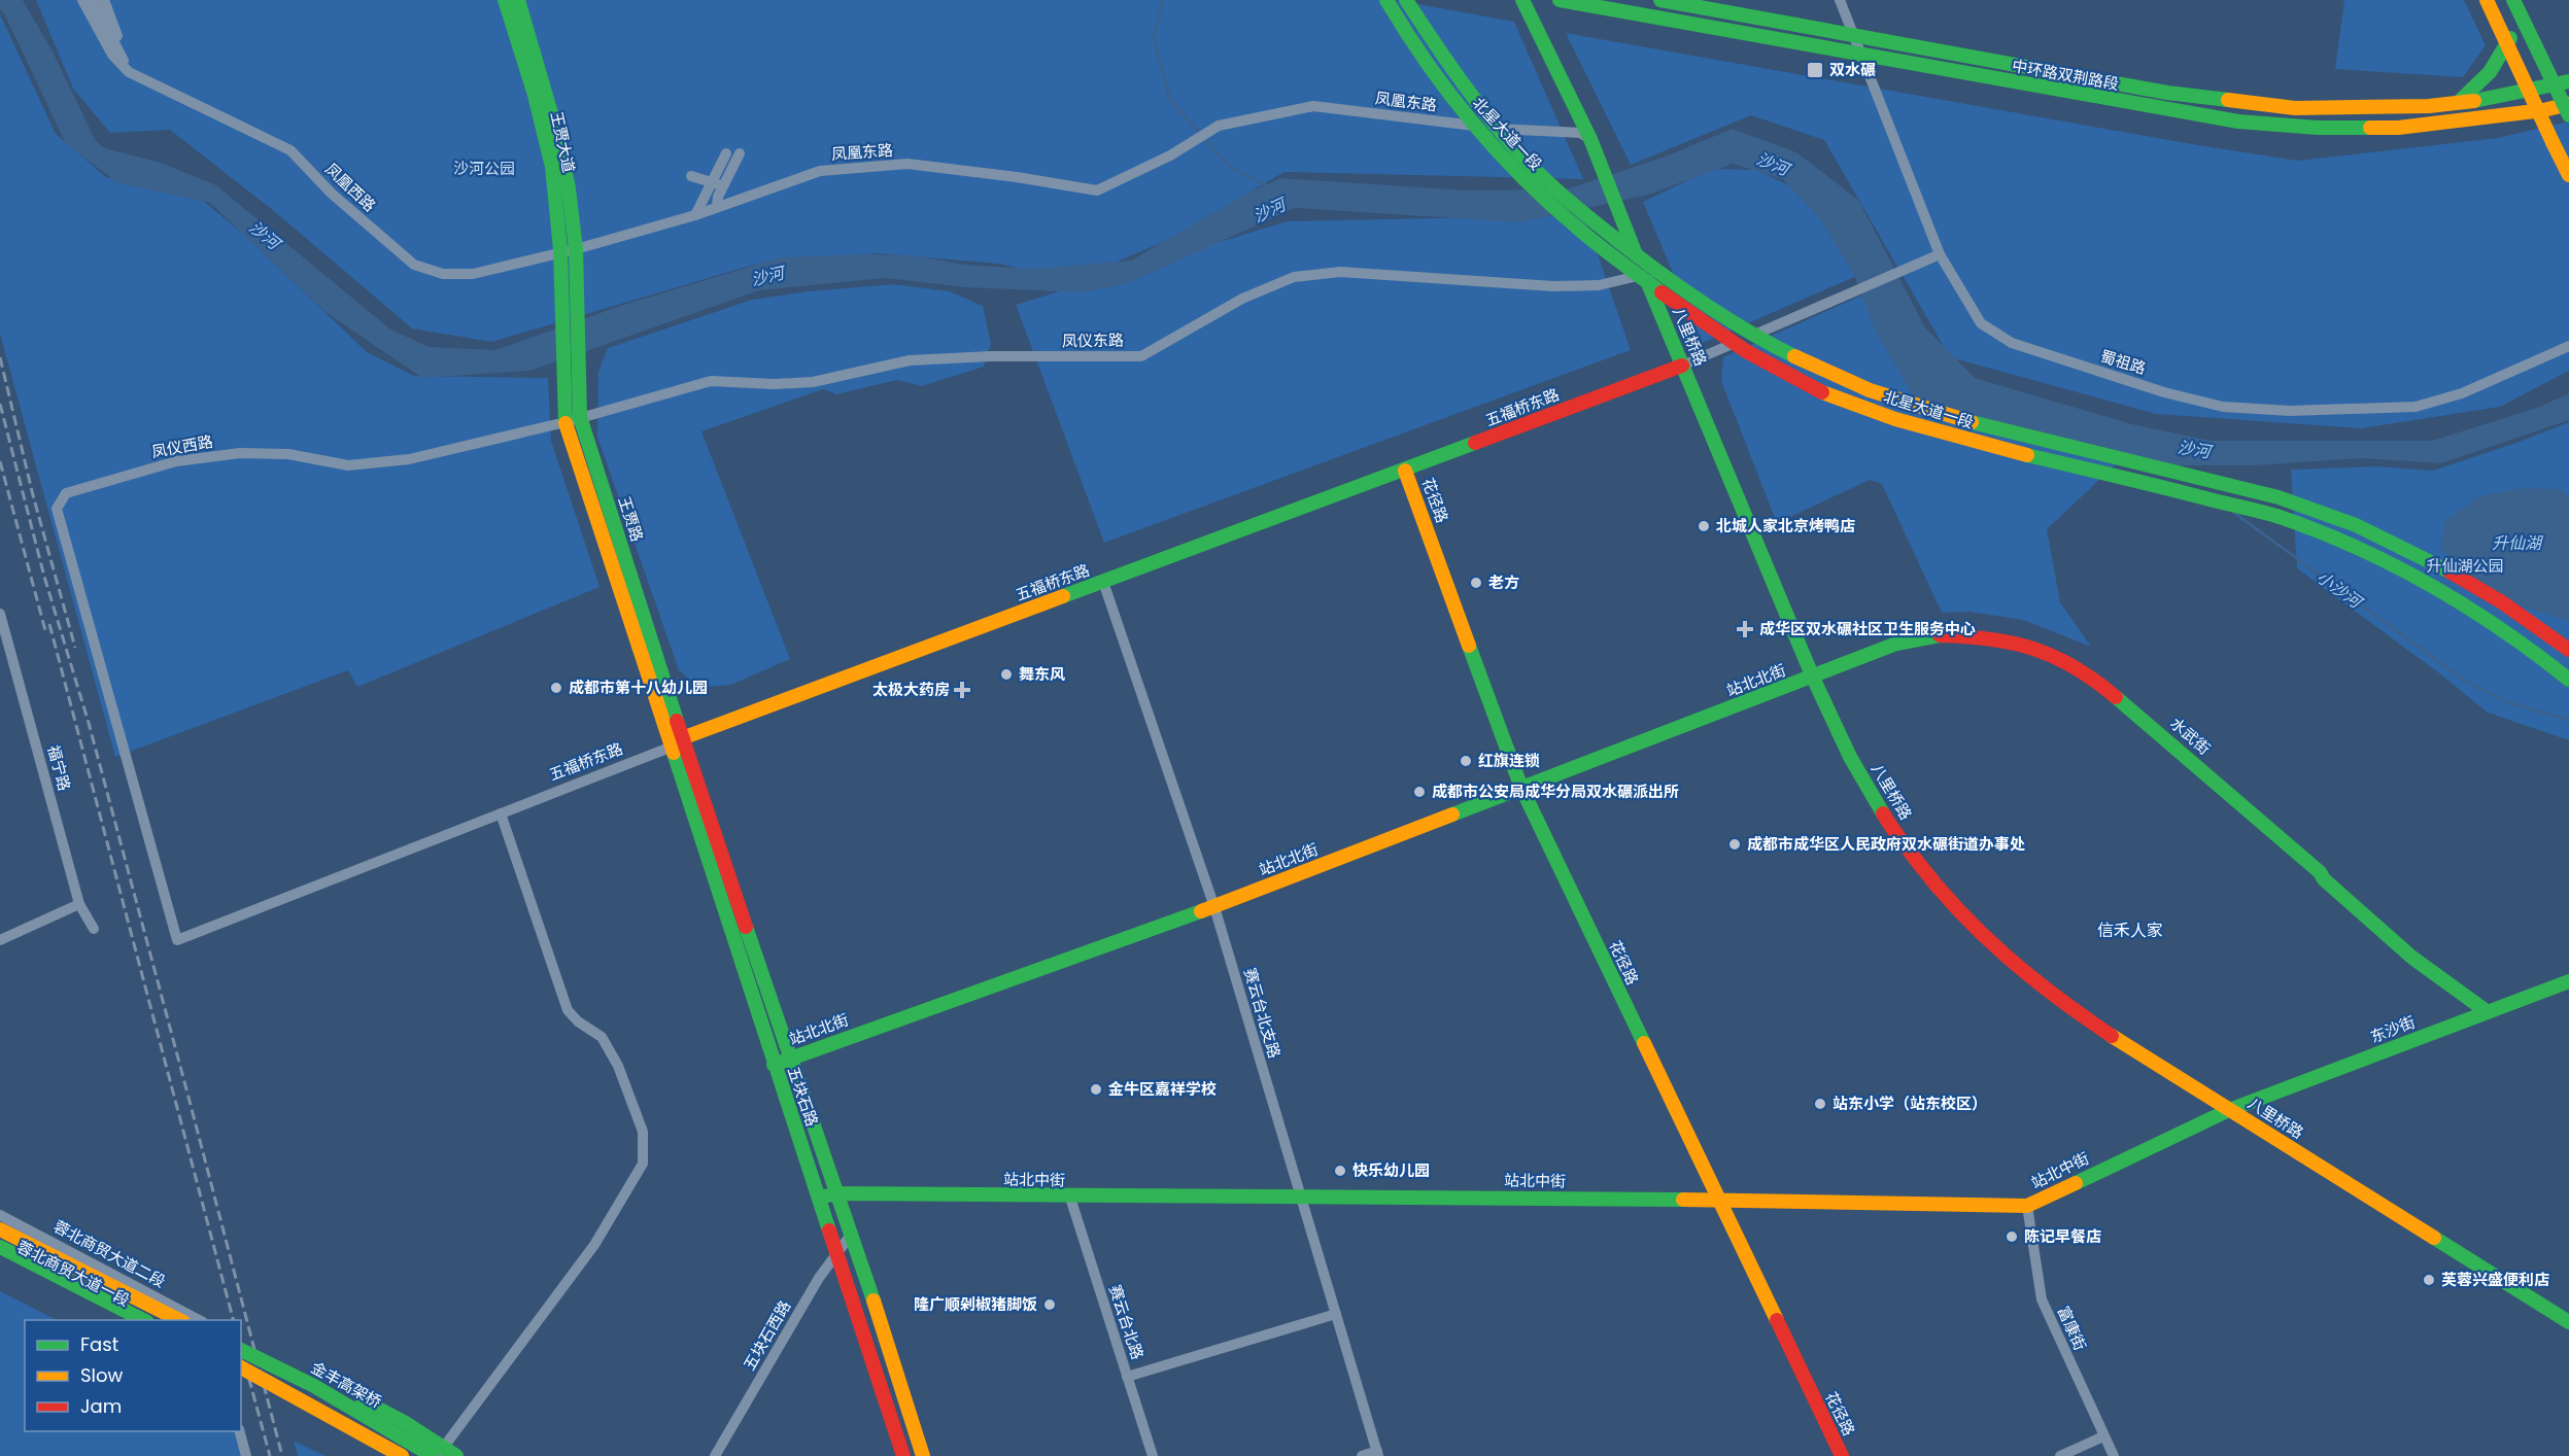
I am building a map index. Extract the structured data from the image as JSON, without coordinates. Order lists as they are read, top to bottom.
{
  "streets": {
    "main road": [
      "中环路双荆路段",
      "北星大道一段",
      "王贾大道",
      "八里桥路",
      "五福桥东路",
      "花径路",
      "王贾路",
      "站北北街",
      "水武街",
      "东沙街",
      "五块石路",
      "站北中街",
      "金丰高架桥"
    ],
    "street": [
      "凤凰东路",
      "凤凰西路",
      "凤仪东路",
      "蜀祖路",
      "凤仪西路",
      "福宁路",
      "赛云台北支路",
      "蓉北商贸大道二段",
      "蓉北商贸大道一段",
      "赛云台北路",
      "富康街",
      "五块石西路"
    ]
  },
  "crossings": [
    ["中环路双荆路段", "蜀祖路"],
    ["凤凰东路", "王贾大道"],
    ["凤凰东路", "凤凰西路"],
    ["凤凰东路", "八里桥路"],
    ["王贾大道", "凤凰西路"],
    ["王贾大道", "凤仪东路"],
    ["王贾大道", "凤仪西路"],
    ["王贾大道", "王贾路"],
    ["八里桥路", "凤仪东路"],
    ["八里桥路", "五福桥东路"],
    ["八里桥路", "站北北街"],
    ["八里桥路", "水武街"],
    ["八里桥路", "东沙街"],
    ["八里桥路", "站北中街"],
    ["凤仪东路", "凤仪西路"],
    ["凤仪东路", "王贾路"],
    ["蜀祖路", "五福桥东路"],
    ["五福桥东路", "凤仪西路"],
    ["五福桥东路", "花径路"],
    ["五福桥东路", "王贾路"],
    ["五福桥东路", "赛云台北支路"],
    ["五福桥东路", "五块石路"],
    ["花径路", "站北北街"],
    ["花径路", "站北中街"],
    ["王贾路", "五块石路"],
    ["站北北街", "水武街"],
    ["站北北街", "赛云台北支路"],
    ["站北北街", "五块石路"],
    ["水武街", "东沙街"],
    ["赛云台北支路", "站北中街"],
    ["东沙街", "站北中街"],
    ["五块石路", "站北中街"],
    ["五块石路", "五块石西路"],
    ["站北中街", "赛云台北路"],
    ["站北中街", "富康街"]
  ],
  "districts": ["信禾人家"],
  "water": ["沙河", "升仙湖", "小沙河"],
  "parks": ["沙河公园", "升仙湖公园"],
  "places": {
    "transit": ["双水碾"],
    "other": [
      "北城人家北京烤鸭店",
      "老方",
      "舞东风",
      "成都市第十八幼儿园",
      "红旗连锁",
      "成都市公安局成华分局双水碾派出所",
      "成都市成华区人民政府双水碾街道办事处",
      "金牛区嘉祥学校",
      "站东小学（站东校区）",
      "快乐幼儿园",
      "陈记早餐店",
      "芙蓉兴盛便利店",
      "隆广顺剁椒猪脚饭"
    ],
    "health": ["成华区双水碾社区卫生服务中心", "太极大药房"]
  },
  "legend": ["Fast", "Slow", "Jam"]
}
